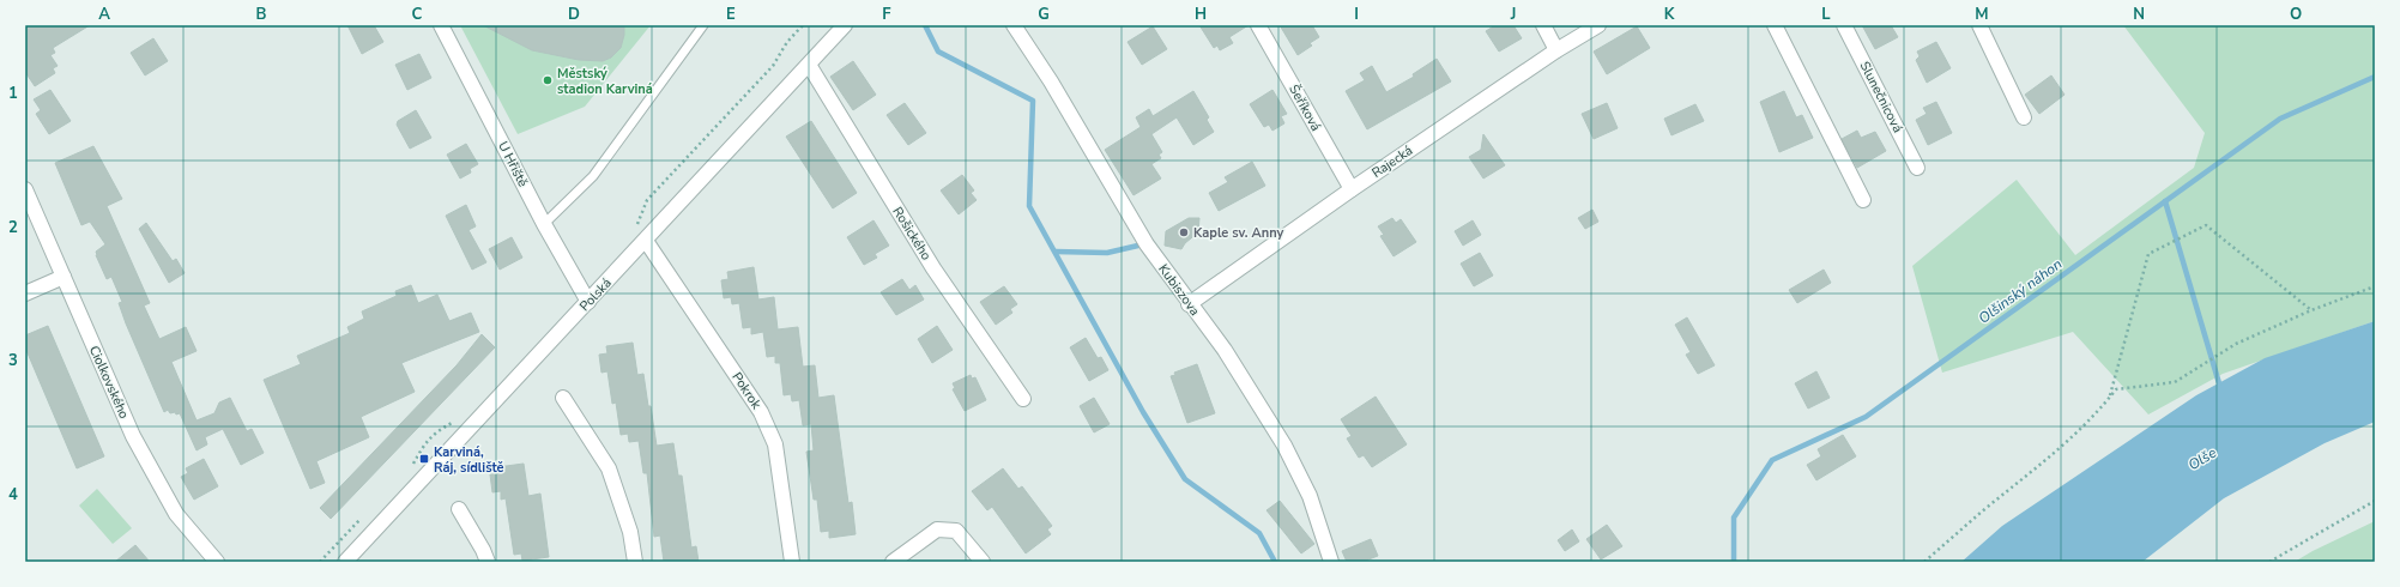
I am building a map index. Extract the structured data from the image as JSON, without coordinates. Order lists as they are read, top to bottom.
{
  "streets": {
    "street": [
      "Slunečnicová",
      "Šeříková",
      "Rajecká",
      "U Hřiště",
      "Rošického",
      "Kubiszova",
      "Polská",
      "Ciolkovského",
      "Pokrok"
    ]
  },
  "crossings": [
    ["Šeříková", "Rajecká"],
    ["Rajecká", "Kubiszova"],
    ["U Hřiště", "Polská"],
    ["Rošického", "Polská"],
    ["Polská", "Pokrok"]
  ],
  "water": ["Olšinský náhon", "Olše"],
  "places": {
    "other": ["Městský stadion Karviná", "Kaple sv. Anny"],
    "transit": ["Karviná, Ráj, sídliště"]
  },
  "grid": {
    "columns": [
      "A",
      "B",
      "C",
      "D",
      "E",
      "F",
      "G",
      "H",
      "I",
      "J",
      "K",
      "L",
      "M",
      "N",
      "O"
    ],
    "rows": [
      "1",
      "2",
      "3",
      "4"
    ]
  }
}
